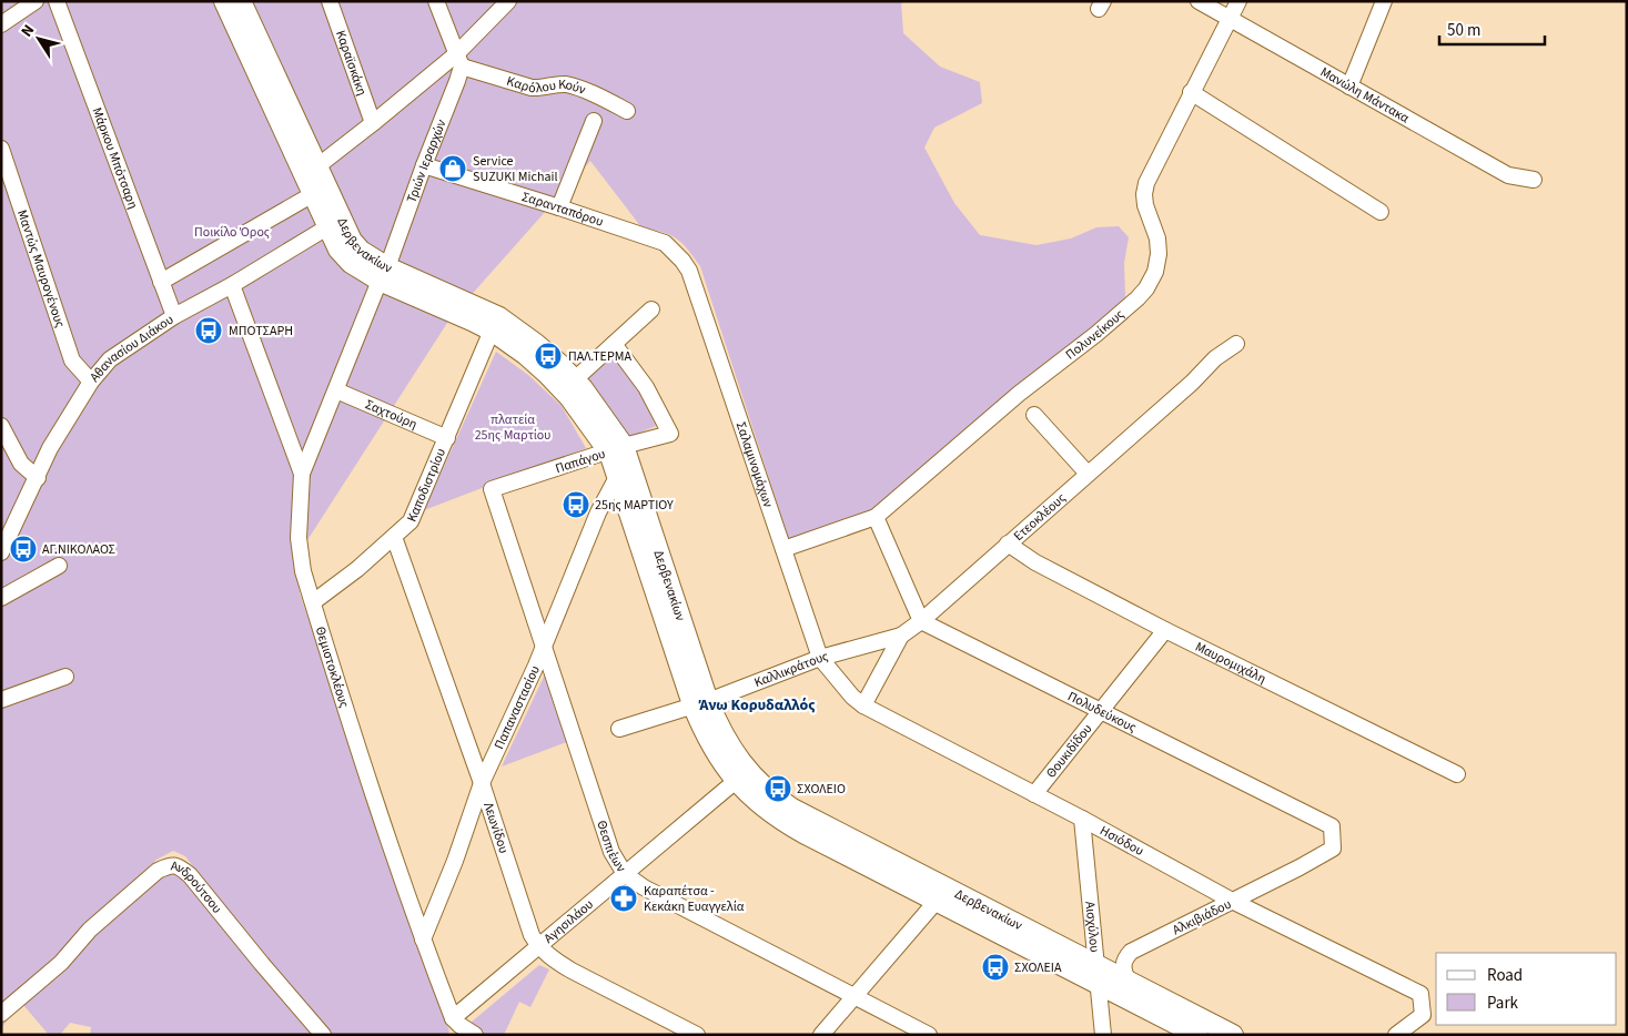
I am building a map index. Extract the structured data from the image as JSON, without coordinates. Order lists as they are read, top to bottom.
{
  "streets": {
    "street": [
      "Καραϊσκάκη",
      "Καρόλου Κούν",
      "Μανώλη Μάντακα",
      "Μάρκου Μπότσαρη",
      "Τριών Ιεραρχών",
      "Σαρανταπόρου",
      "Δερβενακίων",
      "Μαντώς Μαυρογένους",
      "Πολυνείκους",
      "Αθανασίου Διάκου",
      "Σαχτούρη",
      "Παπάγου",
      "Σαλαμινομάχων",
      "Καποδιστρίου",
      "Ετεοκλέους",
      "Μαυρομιχάλη",
      "Θεμιστοκλέους",
      "Καλλικράτους",
      "Παπαναστασίου",
      "Πολυδεύκους",
      "Θουκιδίδου",
      "Λεωνίδου",
      "Ησιόδου",
      "Θεσπιέων",
      "Ανδρούτσου",
      "Αλκιβιάδου",
      "Αγησιλάου",
      "Αισχύλου"
    ]
  },
  "crossings": [
    ["Καρόλου Κούν", "Τριών Ιεραρχών"],
    ["Μανώλη Μάντακα", "Πολυνείκους"],
    ["Μάρκου Μπότσαρη", "Αθανασίου Διάκου"],
    ["Τριών Ιεραρχών", "Σαρανταπόρου"],
    ["Τριών Ιεραρχών", "Δερβενακίων"],
    ["Τριών Ιεραρχών", "Σαχτούρη"],
    ["Τριών Ιεραρχών", "Θεμιστοκλέους"],
    ["Σαρανταπόρου", "Σαλαμινομάχων"],
    ["Δερβενακίων", "Αθανασίου Διάκου"],
    ["Δερβενακίων", "Παπάγου"],
    ["Δερβενακίων", "Καποδιστρίου"],
    ["Δερβενακίων", "Καλλικράτους"],
    ["Δερβενακίων", "Παπαναστασίου"],
    ["Δερβενακίων", "Αλκιβιάδου"],
    ["Δερβενακίων", "Αγησιλάου"],
    ["Δερβενακίων", "Αισχύλου"],
    ["Μαντώς Μαυρογένους", "Αθανασίου Διάκου"],
    ["Πολυνείκους", "Σαλαμινομάχων"],
    ["Αθανασίου Διάκου", "Θεμιστοκλέους"],
    ["Σαχτούρη", "Καποδιστρίου"],
    ["Παπάγου", "Θεσπιέων"],
    ["Σαλαμινομάχων", "Καλλικράτους"],
    ["Σαλαμινομάχων", "Ησιόδου"],
    ["Καποδιστρίου", "Θεμιστοκλέους"],
    ["Καποδιστρίου", "Λεωνίδου"],
    ["Ετεοκλέους", "Μαυρομιχάλη"],
    ["Ετεοκλέους", "Καλλικράτους"],
    ["Ετεοκλέους", "Πολυδεύκους"],
    ["Ετεοκλέους", "Ησιόδου"],
    ["Μαυρομιχάλη", "Θουκιδίδου"],
    ["Θεμιστοκλέους", "Παπαναστασίου"],
    ["Θεμιστοκλέους", "Αγησιλάου"],
    ["Καλλικράτους", "Ησιόδου"],
    ["Παπαναστασίου", "Λεωνίδου"],
    ["Παπαναστασίου", "Θεσπιέων"],
    ["Πολυδεύκους", "Θουκιδίδου"],
    ["Πολυδεύκους", "Αλκιβιάδου"],
    ["Θουκιδίδου", "Ησιόδου"],
    ["Λεωνίδου", "Αγησιλάου"],
    ["Ησιόδου", "Αλκιβιάδου"],
    ["Ησιόδου", "Αισχύλου"],
    ["Θεσπιέων", "Αγησιλάου"]
  ],
  "districts": ["Άνω Κορυδαλλός"],
  "parks": ["Ποικίλο Όρος", "πλατεία 25ης Μαρτίου"],
  "places": {
    "shop": ["Service SUZUKI Michail"],
    "bus stop": [
      "ΜΠΟΤΣΑΡΗ",
      "ΠΑΛ.ΤΕΡΜΑ",
      "25ης ΜΑΡΤΙΟΥ",
      "ΑΓ.ΝΙΚΟΛΑΟΣ",
      "ΣΧΟΛΕΙΟ",
      "ΣΧΟΛΕΙΑ"
    ],
    "pharmacy": ["Καραπέτσα - Κεκάκη Ευαγγελία"]
  },
  "legend": ["Road", "Park"],
  "scale_bar": "50 m",
  "north": "top left"
}
